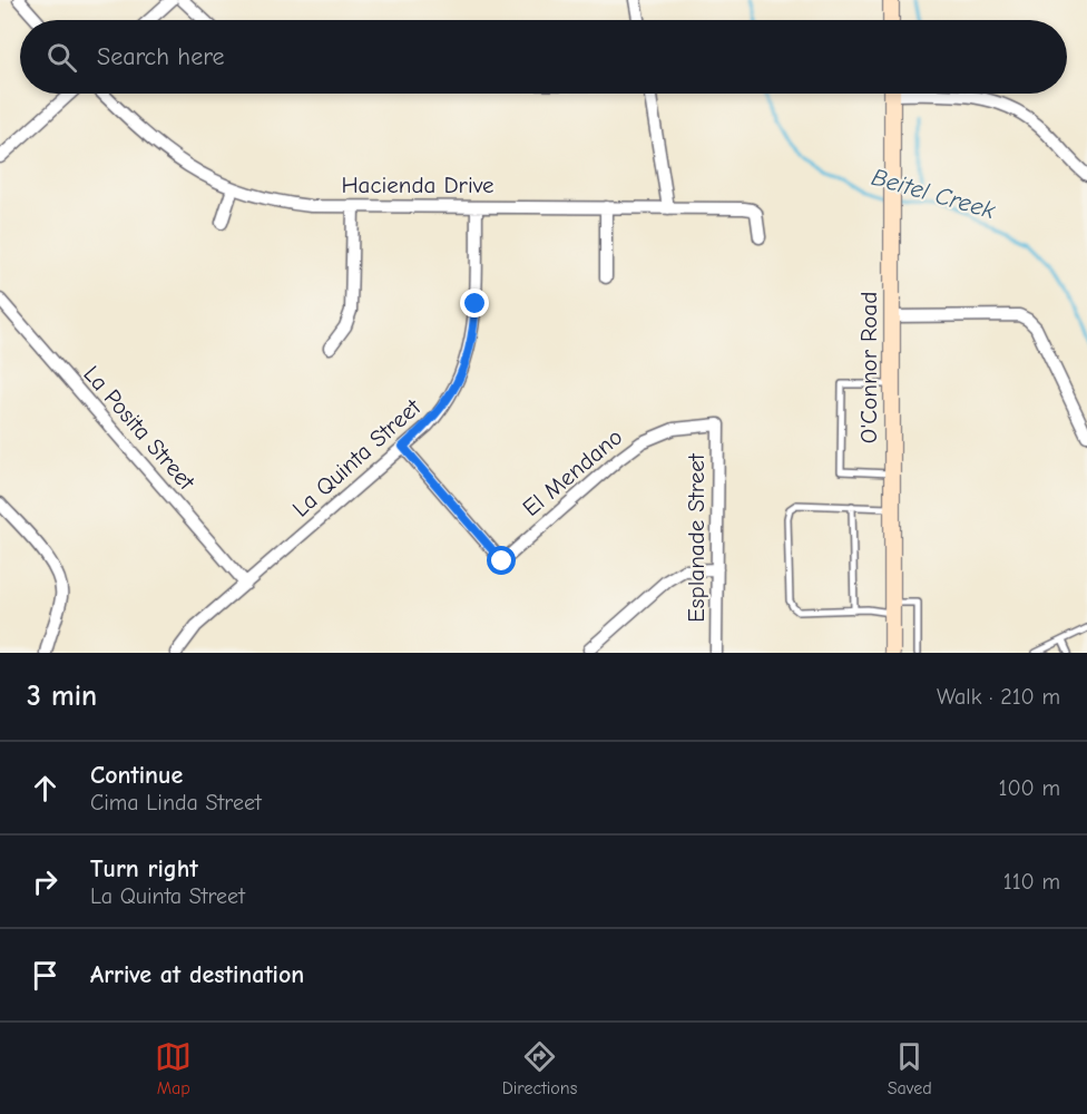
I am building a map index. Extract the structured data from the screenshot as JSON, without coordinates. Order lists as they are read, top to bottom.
{
  "streets": {
    "main road": ["O'Connor Road"],
    "street": [
      "Hacienda Drive",
      "La Posita Street",
      "La Quinta Street",
      "El Mendano",
      "Esplanade Street"
    ]
  },
  "crossings": [
    ["Hacienda Drive", "La Quinta Street"],
    ["La Posita Street", "La Quinta Street"],
    ["La Quinta Street", "El Mendano"],
    ["El Mendano", "Esplanade Street"]
  ],
  "water": ["Beitel Creek"],
  "page": {
    "search": "Search here",
    "heading": ["3 min", "Walk · 210 m"],
    "list": [
      ["Continue", "Cima Linda Street", "100 m"],
      ["Turn right", "La Quinta Street", "110 m"],
      "Arrive at destination"
    ],
    "nav": ["Map", "Directions", "Saved"]
  }
}
